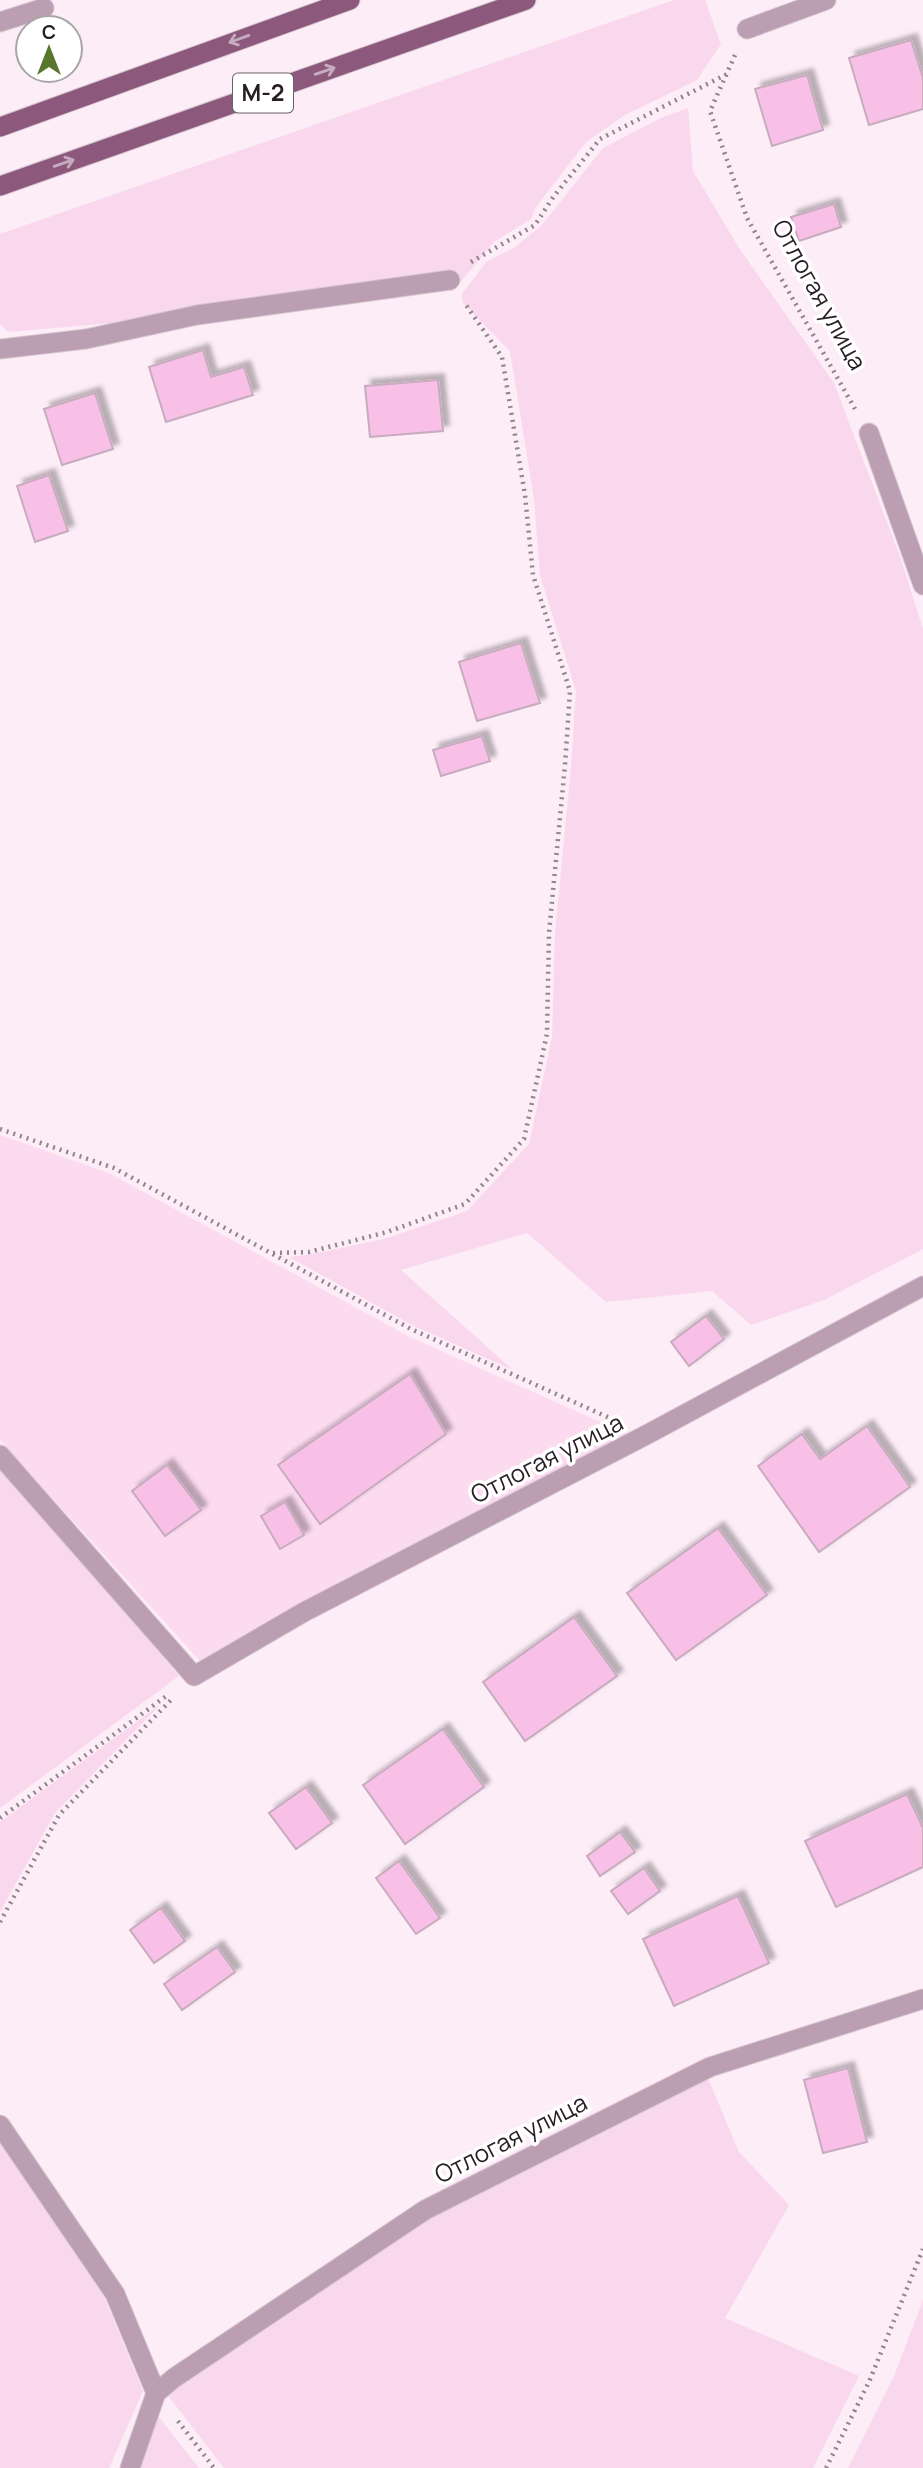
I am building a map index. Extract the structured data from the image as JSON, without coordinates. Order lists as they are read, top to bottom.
{
  "streets": {
    "main road": ["М-2"],
    "lane": ["Отлогая улица"]
  },
  "north": "top"
}
